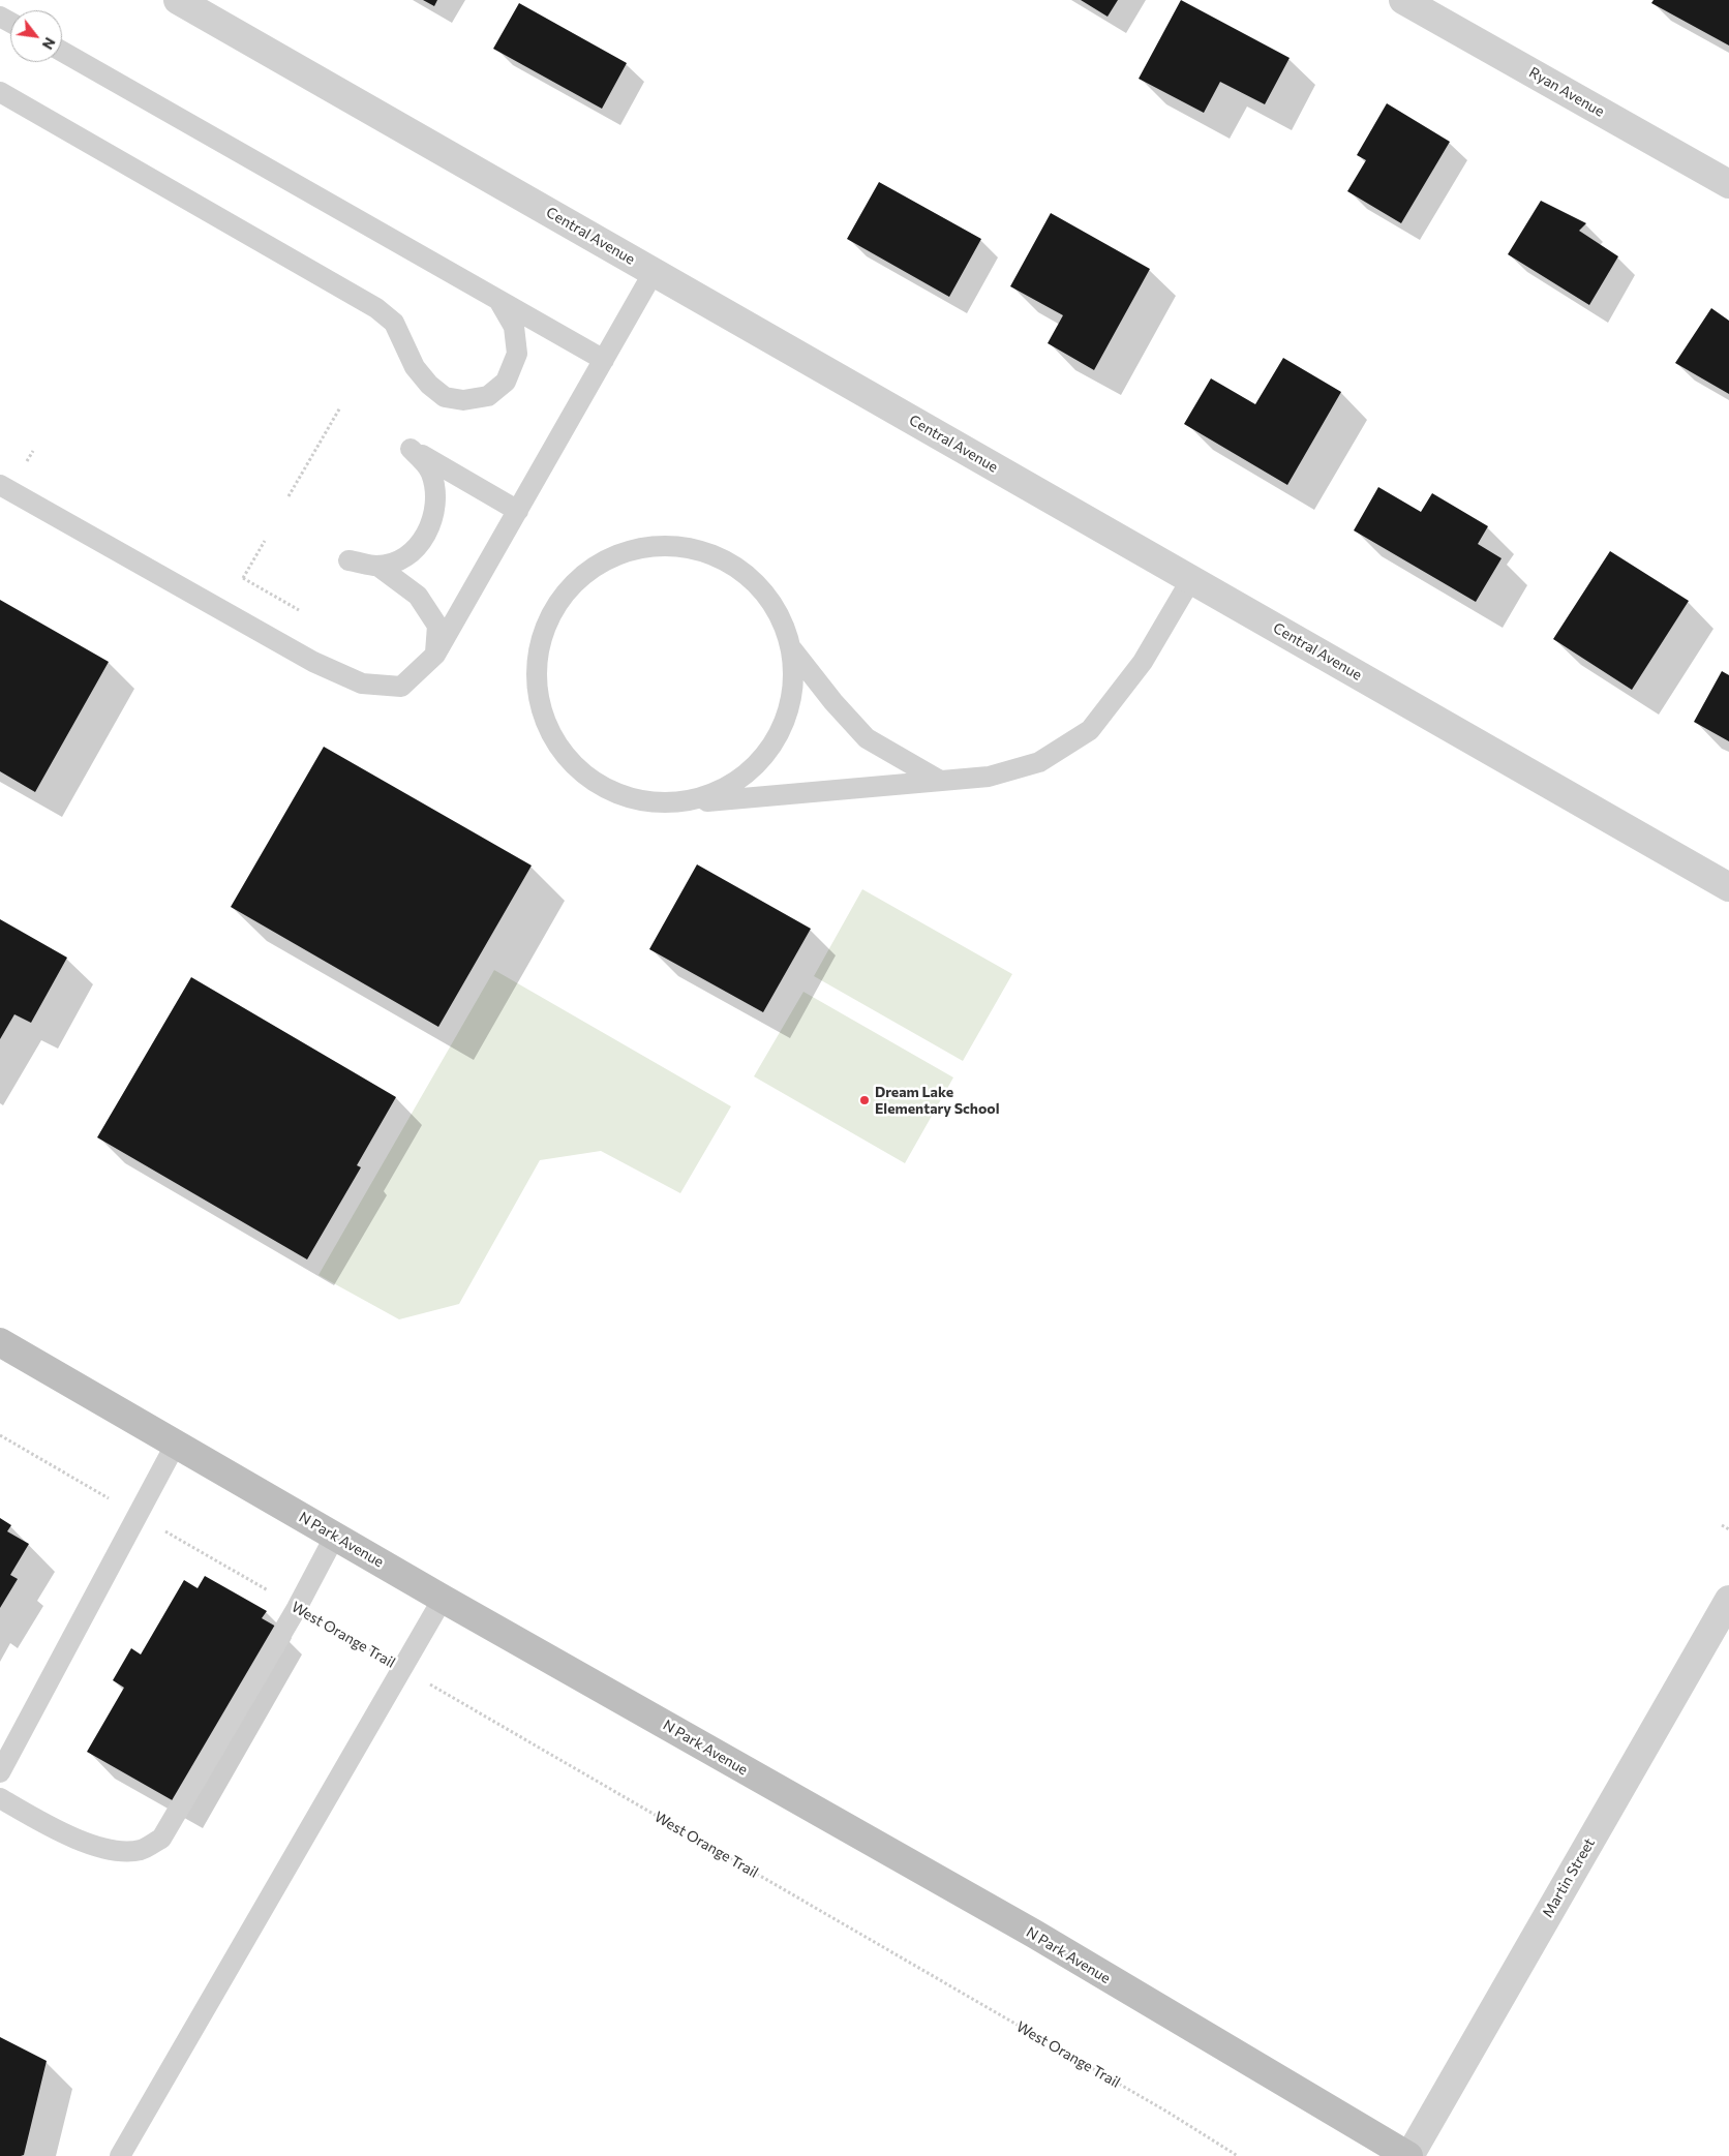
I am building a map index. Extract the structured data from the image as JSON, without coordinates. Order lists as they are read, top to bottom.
{
  "streets": {
    "main road": ["N Park Avenue"],
    "street": ["Ryan Avenue", "Central Avenue", "Martin Street"],
    "path": ["West Orange Trail"]
  },
  "crossings": [
    ["N Park Avenue", "Martin Street"]
  ],
  "places": ["Dream Lake Elementary School"],
  "north": "bottom right"
}
